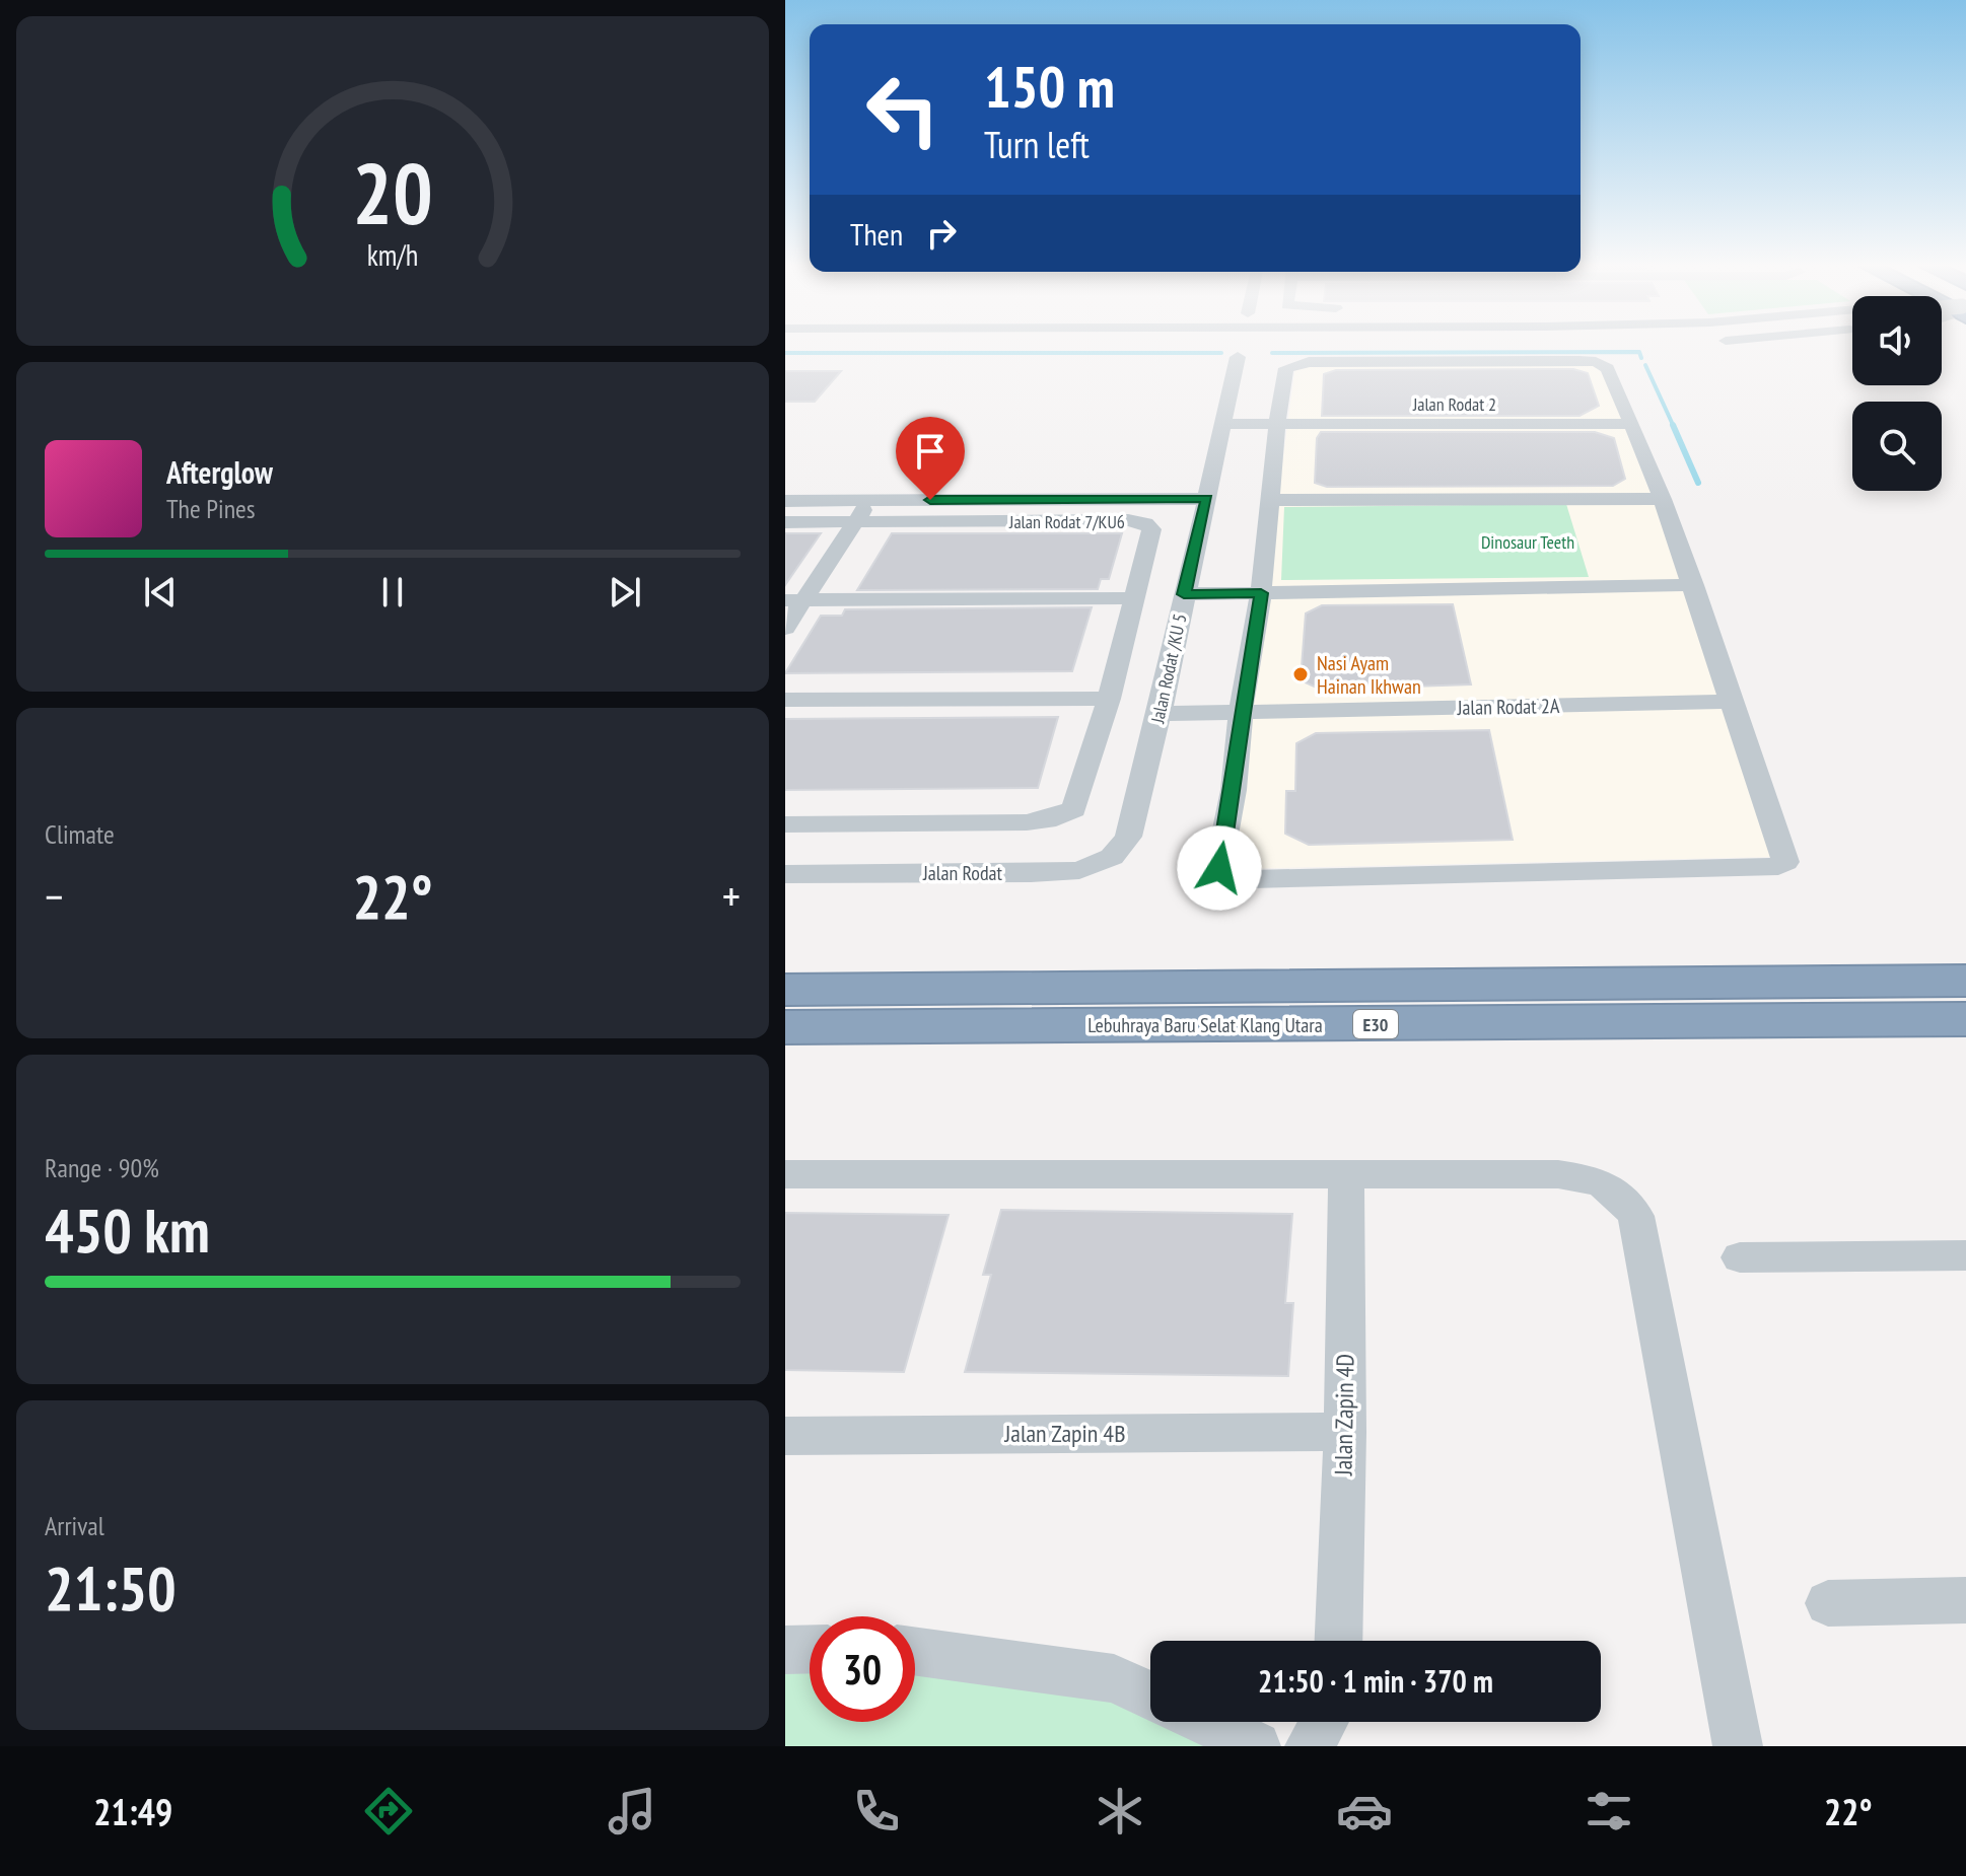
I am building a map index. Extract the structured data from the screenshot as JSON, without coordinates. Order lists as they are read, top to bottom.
{
  "streets": {
    "highway": ["E30", "Lebuhraya Baru Selat Klang Utara"],
    "street": [
      "Jalan Rodat 2",
      "Jalan Rodat 7/KU6",
      "Jalan Rodat /KU 5",
      "Jalan Rodat 2A",
      "Jalan Rodat",
      "Jalan Zapin 4D",
      "Jalan Zapin 4B"
    ]
  },
  "crossings": [
    ["Jalan Rodat 2", "Jalan Rodat /KU 5"],
    ["Jalan Rodat /KU 5", "Jalan Rodat 2A"],
    ["Jalan Rodat /KU 5", "Jalan Rodat"],
    ["Jalan Zapin 4D", "Jalan Zapin 4B"]
  ],
  "parks": ["Dinosaur Teeth"],
  "places": ["Nasi Ayam Hainan Ikhwan"],
  "page": {
    "turn": ["150 m", "Turn left"],
    "then": "Then",
    "song": ["Afterglow", "The Pines"],
    "tile": [
      "Climate",
      ["Range · 90%", "450 km"],
      ["Arrival", "21:50"]
    ],
    "heat": ["−", "22°", "+"],
    "limit": "30",
    "trip": "21:50 · 1 min · 370 m",
    "tabs": ["21:49", "22°"],
    "gauge": ["20", "km/h"]
  }
}
